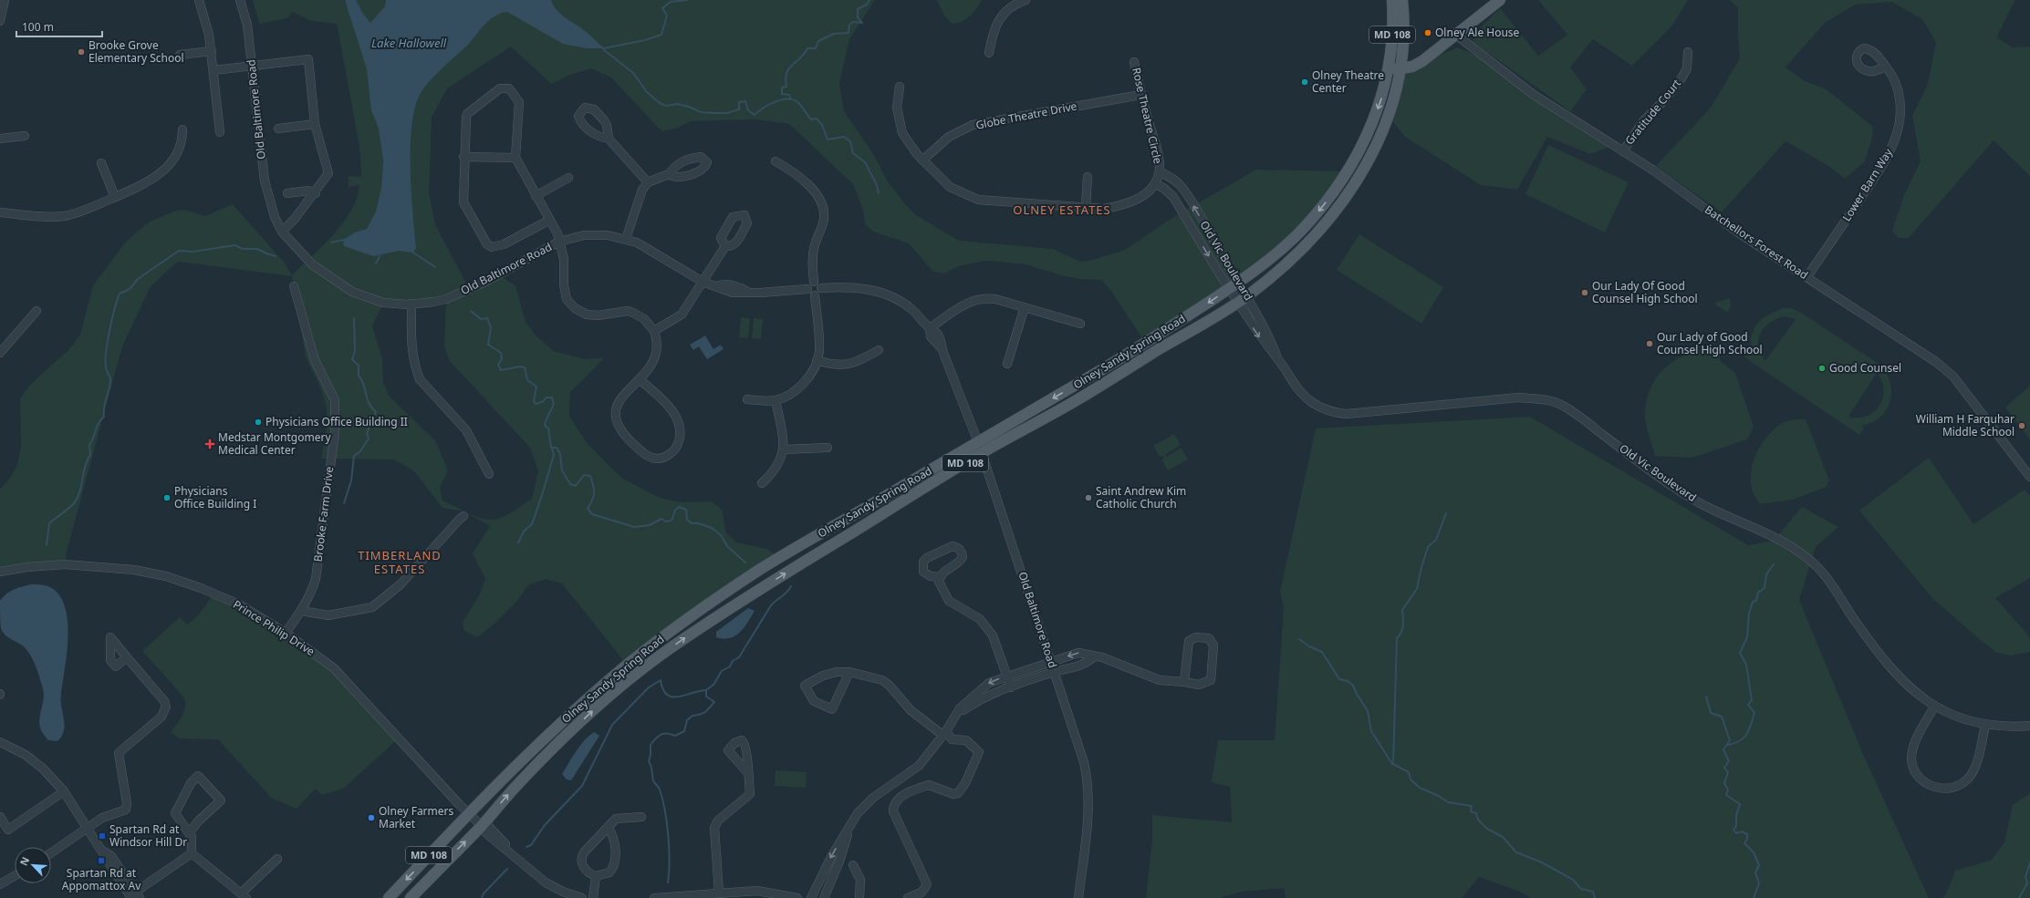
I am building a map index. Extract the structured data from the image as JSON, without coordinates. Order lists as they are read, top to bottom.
{
  "streets": {
    "main road": ["MD 108", "Olney Sandy Spring Road"],
    "street": [
      "Old Baltimore Road",
      "Gratitude Court",
      "Globe Theatre Drive",
      "Rose Theatre Circle",
      "Lower Barn Way",
      "Batchellors Forest Road",
      "Old Vic Boulevard",
      "Brooke Farm Drive",
      "Prince Philip Drive"
    ]
  },
  "crossings": [
    ["Old Baltimore Road", "Olney Sandy Spring Road"],
    ["Gratitude Court", "Batchellors Forest Road"],
    ["Globe Theatre Drive", "Rose Theatre Circle"],
    ["Rose Theatre Circle", "Old Vic Boulevard"],
    ["Lower Barn Way", "Batchellors Forest Road"],
    ["Old Vic Boulevard", "Olney Sandy Spring Road"],
    ["Olney Sandy Spring Road", "Prince Philip Drive"],
    ["Brooke Farm Drive", "Prince Philip Drive"]
  ],
  "districts": ["OLNEY ESTATES", "TIMBERLAND ESTATES"],
  "water": ["Lake Hallowell"],
  "places": {
    "other": [
      "Olney Ale House",
      "Brooke Grove Elementary School",
      "Olney Theatre Center",
      "Our Lady Of Good Counsel High School",
      "Our Lady of Good Counsel High School",
      "Good Counsel",
      "Physicians Office Building II",
      "William H Farquhar Middle School",
      "Physicians Office Building I",
      "Saint Andrew Kim Catholic Church",
      "Olney Farmers Market"
    ],
    "health": ["Medstar Montgomery Medical Center"],
    "transit": ["Spartan Rd at Windsor Hill Dr", "Spartan Rd at Appomattox Av"]
  },
  "scale_bar": "100 m",
  "north": "top left"
}
